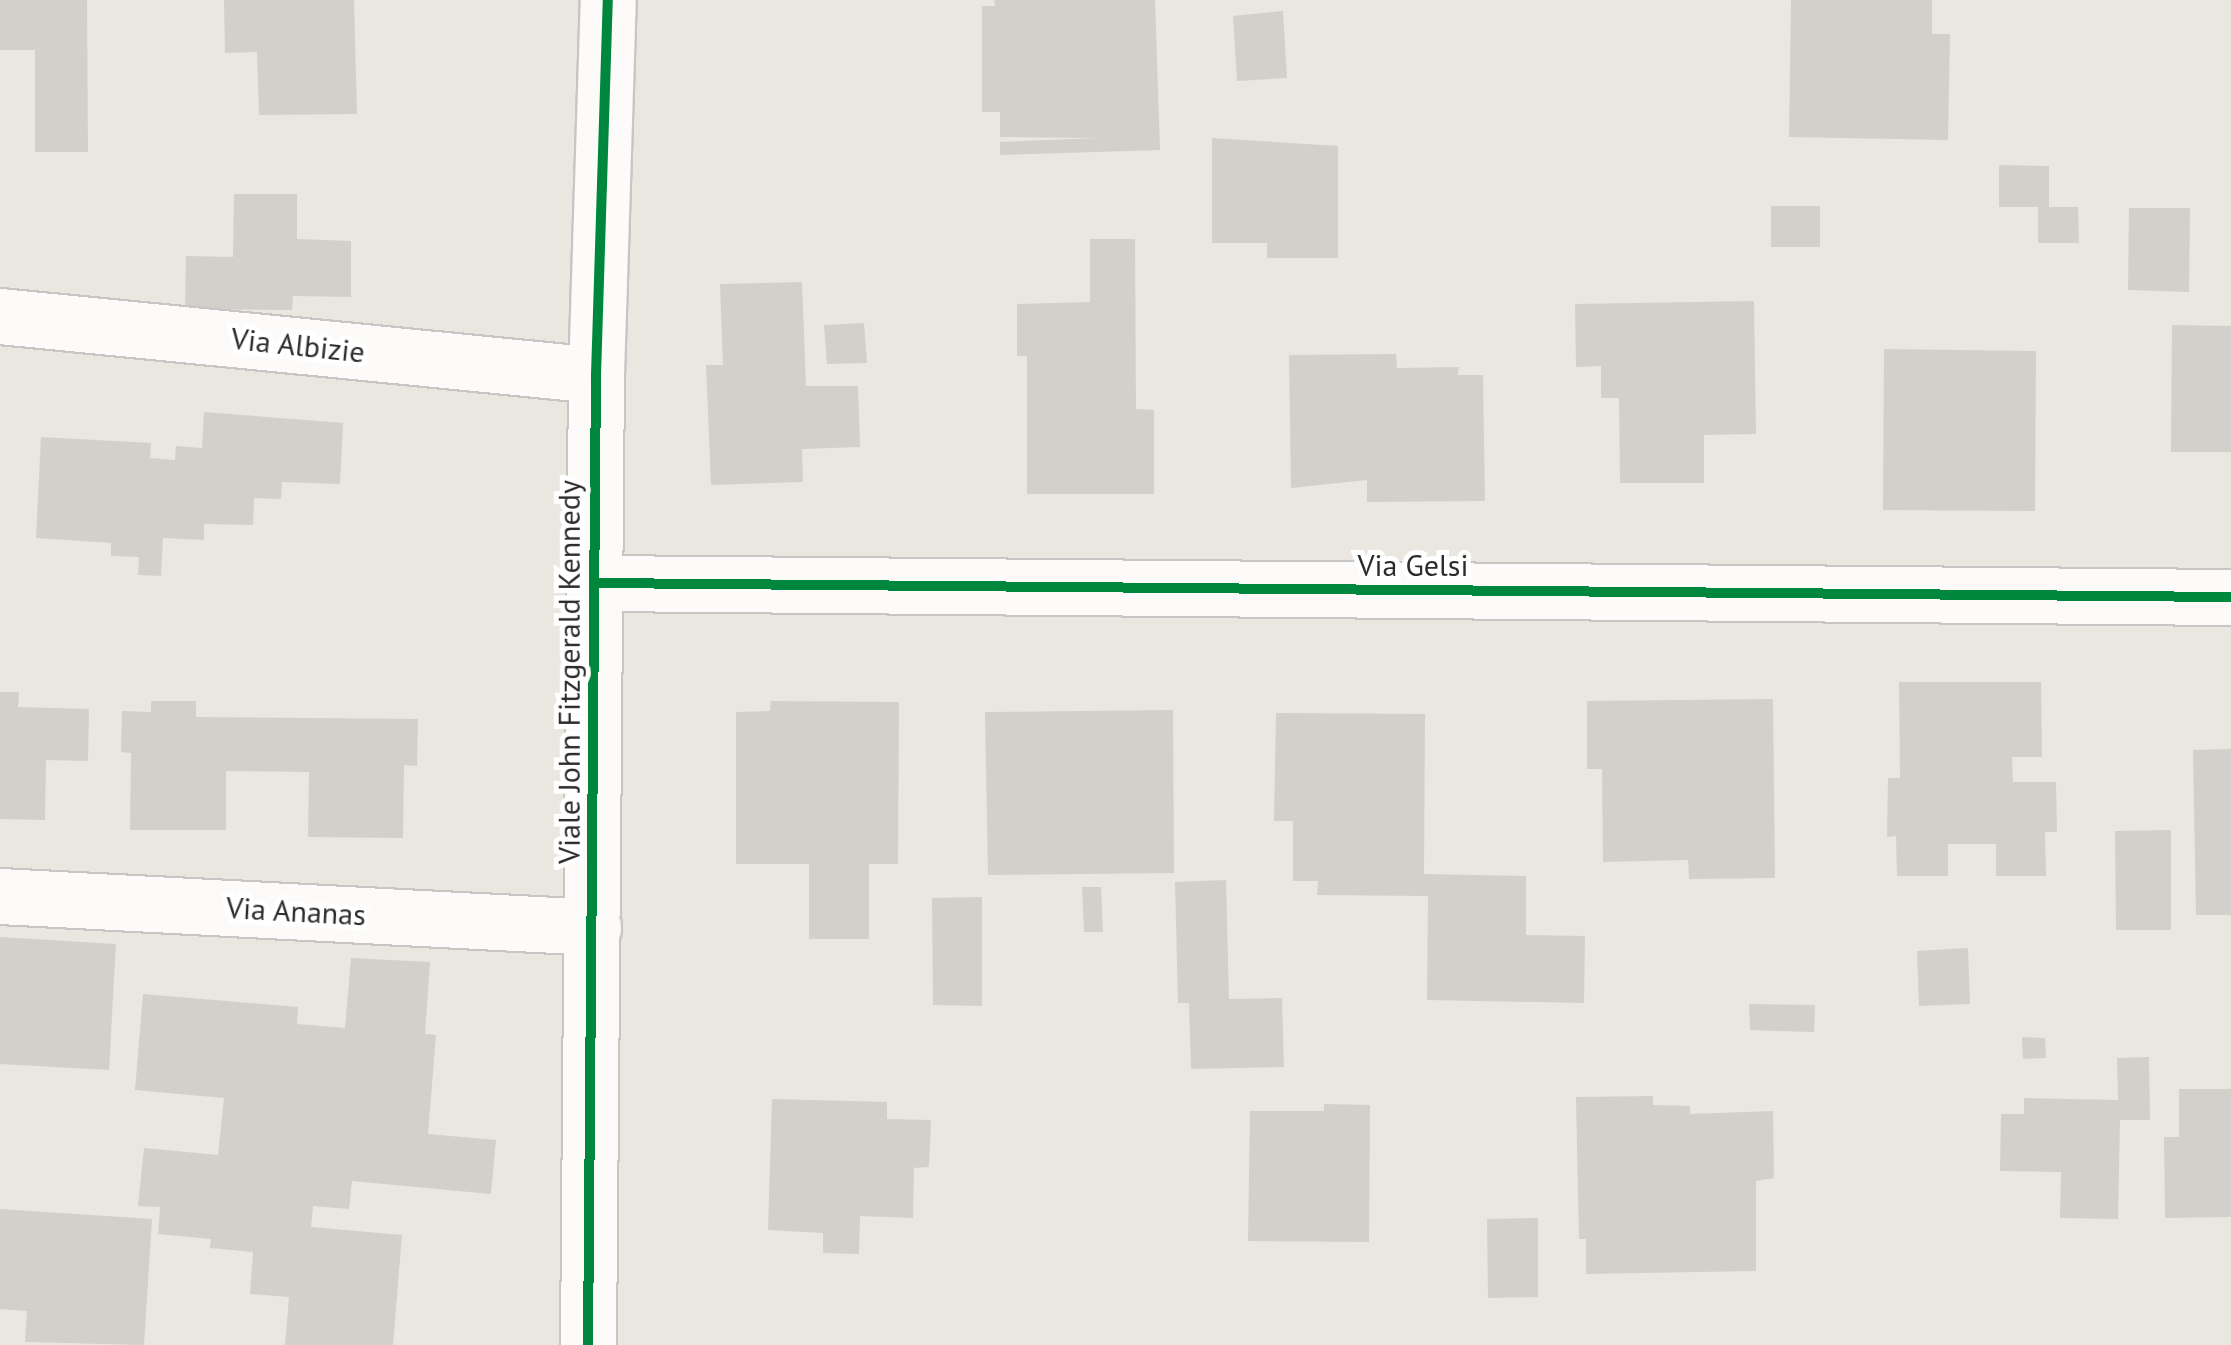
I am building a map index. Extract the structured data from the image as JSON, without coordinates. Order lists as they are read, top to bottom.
{
  "streets": {
    "street": [
      "Via Albizie",
      "Via Gelsi",
      "Viale John Fitzgerald Kennedy",
      "Via Ananas"
    ]
  },
  "crossings": [
    ["Via Albizie", "Viale John Fitzgerald Kennedy"],
    ["Via Gelsi", "Viale John Fitzgerald Kennedy"],
    ["Viale John Fitzgerald Kennedy", "Via Ananas"]
  ]
}
